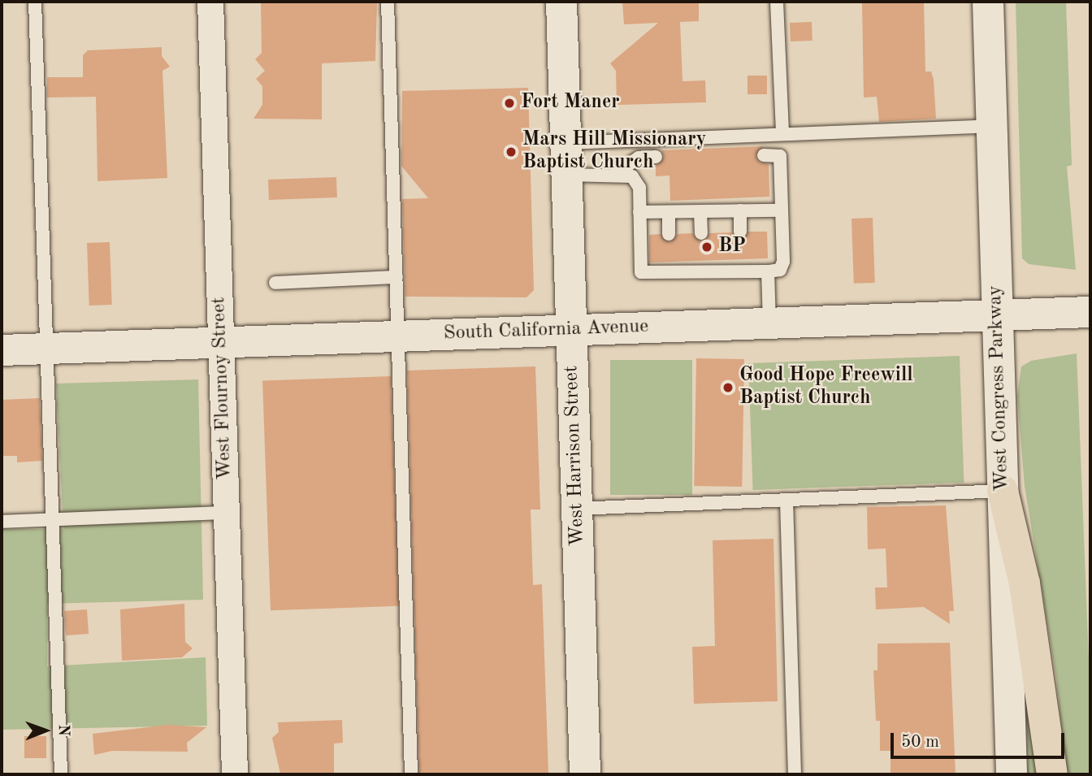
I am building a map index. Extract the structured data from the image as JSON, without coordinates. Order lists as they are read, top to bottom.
{
  "streets": {
    "street": [
      "South California Avenue",
      "West Flournoy Street",
      "West Congress Parkway",
      "West Harrison Street"
    ]
  },
  "crossings": [
    ["South California Avenue", "West Flournoy Street"],
    ["South California Avenue", "West Congress Parkway"],
    ["South California Avenue", "West Harrison Street"]
  ],
  "places": [
    "Fort Maner",
    "Mars Hill Missionary Baptist Church",
    "BP",
    "Good Hope Freewill Baptist Church"
  ],
  "scale_bar": "50 m",
  "north": "right"
}
